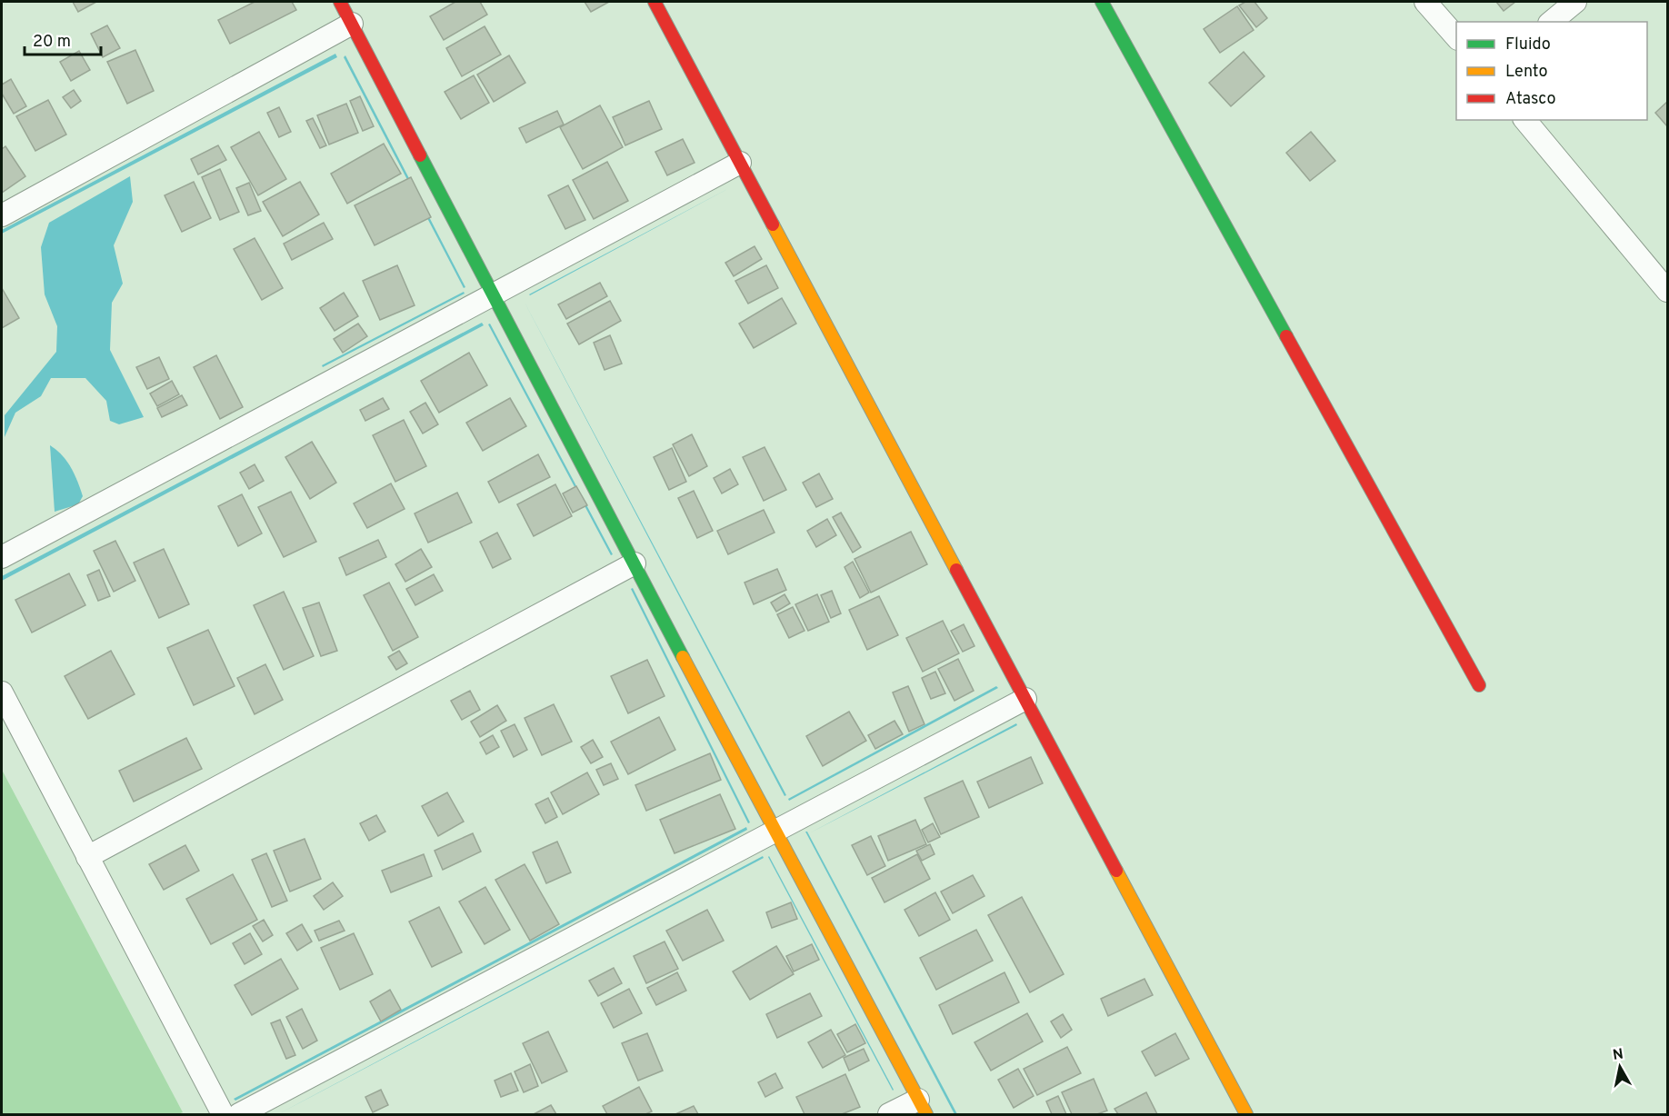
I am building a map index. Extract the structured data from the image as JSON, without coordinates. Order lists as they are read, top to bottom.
{
  "legend": ["Fluido", "Lento", "Atasco"],
  "scale_bar": "20 m",
  "north": "top"
}
